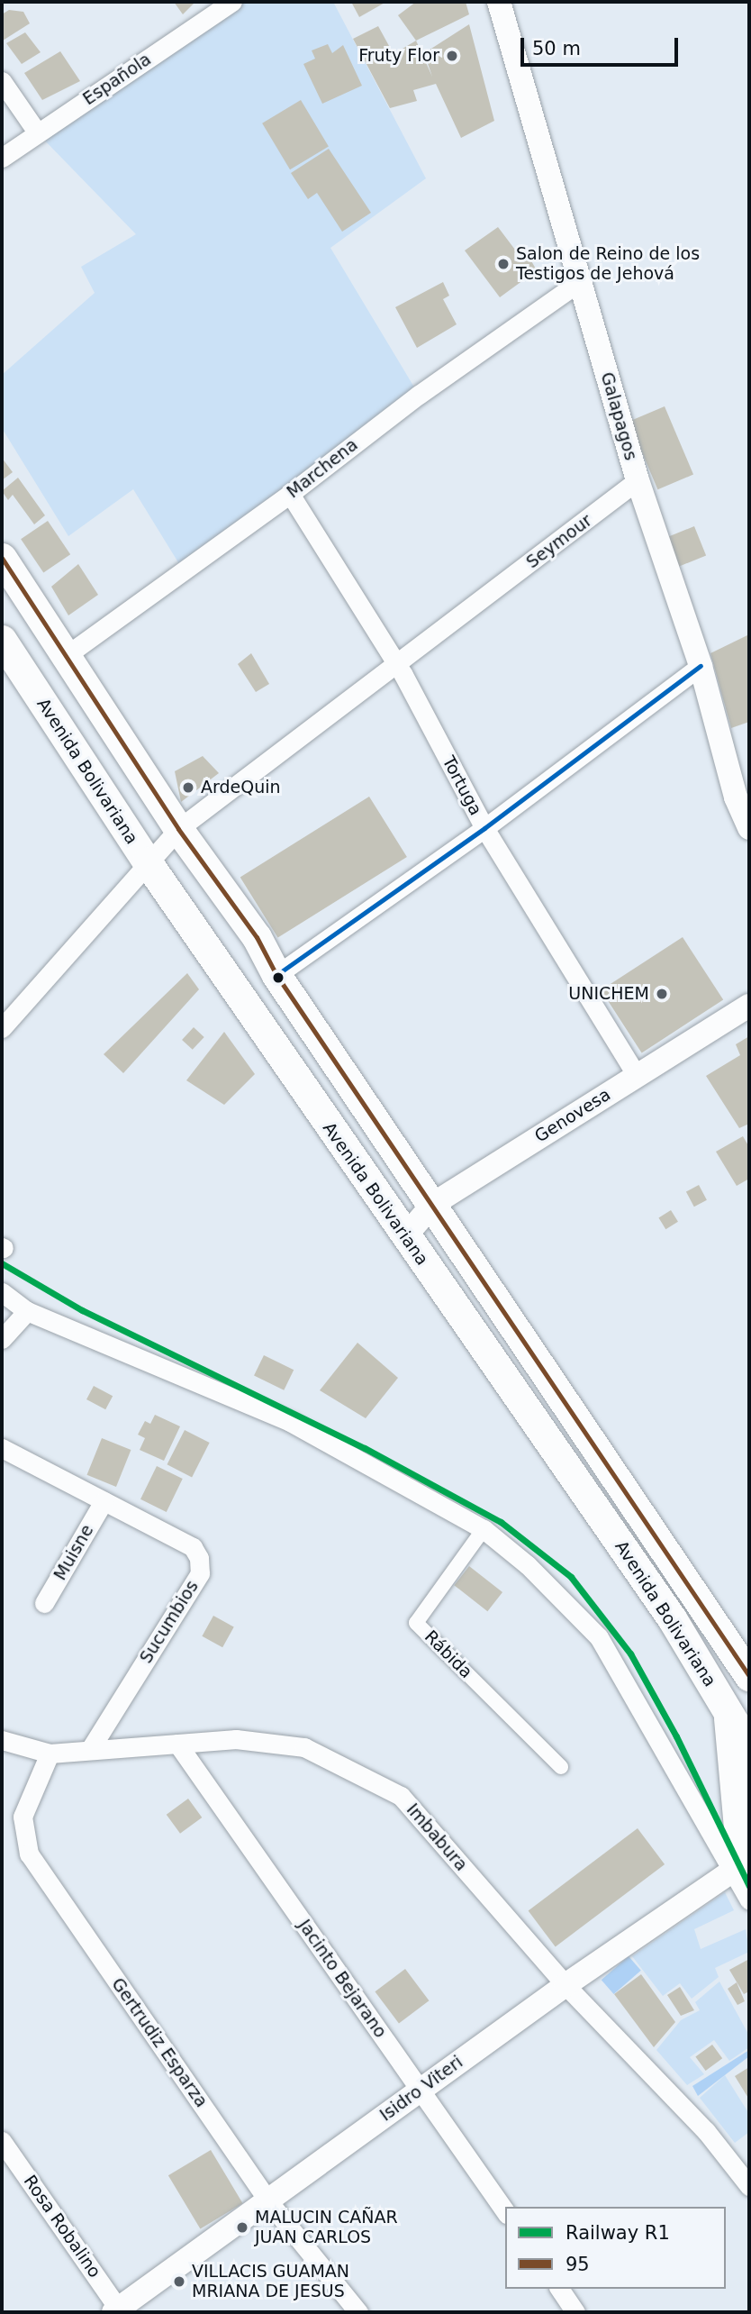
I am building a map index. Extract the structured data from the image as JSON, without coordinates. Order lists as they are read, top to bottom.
{
  "streets": {
    "main road": ["Avenida Bolivariana"],
    "street": [
      "Española",
      "Galapagos",
      "Marchena",
      "Seymour",
      "Tortuga",
      "Genovesa",
      "Muisne",
      "Sucumbios",
      "Rábida",
      "Imbabura",
      "Jacinto Bejarano",
      "Gertrudiz Esparza",
      "Isidro Viteri",
      "Rosa Robalino"
    ]
  },
  "crossings": [
    ["Galapagos", "Marchena"],
    ["Galapagos", "Seymour"],
    ["Marchena", "Avenida Bolivariana"],
    ["Marchena", "Tortuga"],
    ["Seymour", "Avenida Bolivariana"],
    ["Seymour", "Tortuga"],
    ["Avenida Bolivariana", "Genovesa"],
    ["Tortuga", "Genovesa"],
    ["Muisne", "Sucumbios"],
    ["Sucumbios", "Imbabura"],
    ["Imbabura", "Jacinto Bejarano"],
    ["Imbabura", "Gertrudiz Esparza"],
    ["Imbabura", "Isidro Viteri"],
    ["Jacinto Bejarano", "Isidro Viteri"],
    ["Gertrudiz Esparza", "Isidro Viteri"],
    ["Isidro Viteri", "Rosa Robalino"]
  ],
  "places": [
    "Fruty Flor",
    "Salon de Reino de los Testigos de Jehová",
    "ArdeQuin",
    "UNICHEM",
    "MALUCIN CAÑAR JUAN CARLOS",
    "VILLACIS GUAMAN MRIANA DE JESUS"
  ],
  "lines": ["transit line 95", "rail line R1"],
  "legend": ["Railway R1", "95"],
  "scale_bar": "50 m"
}
